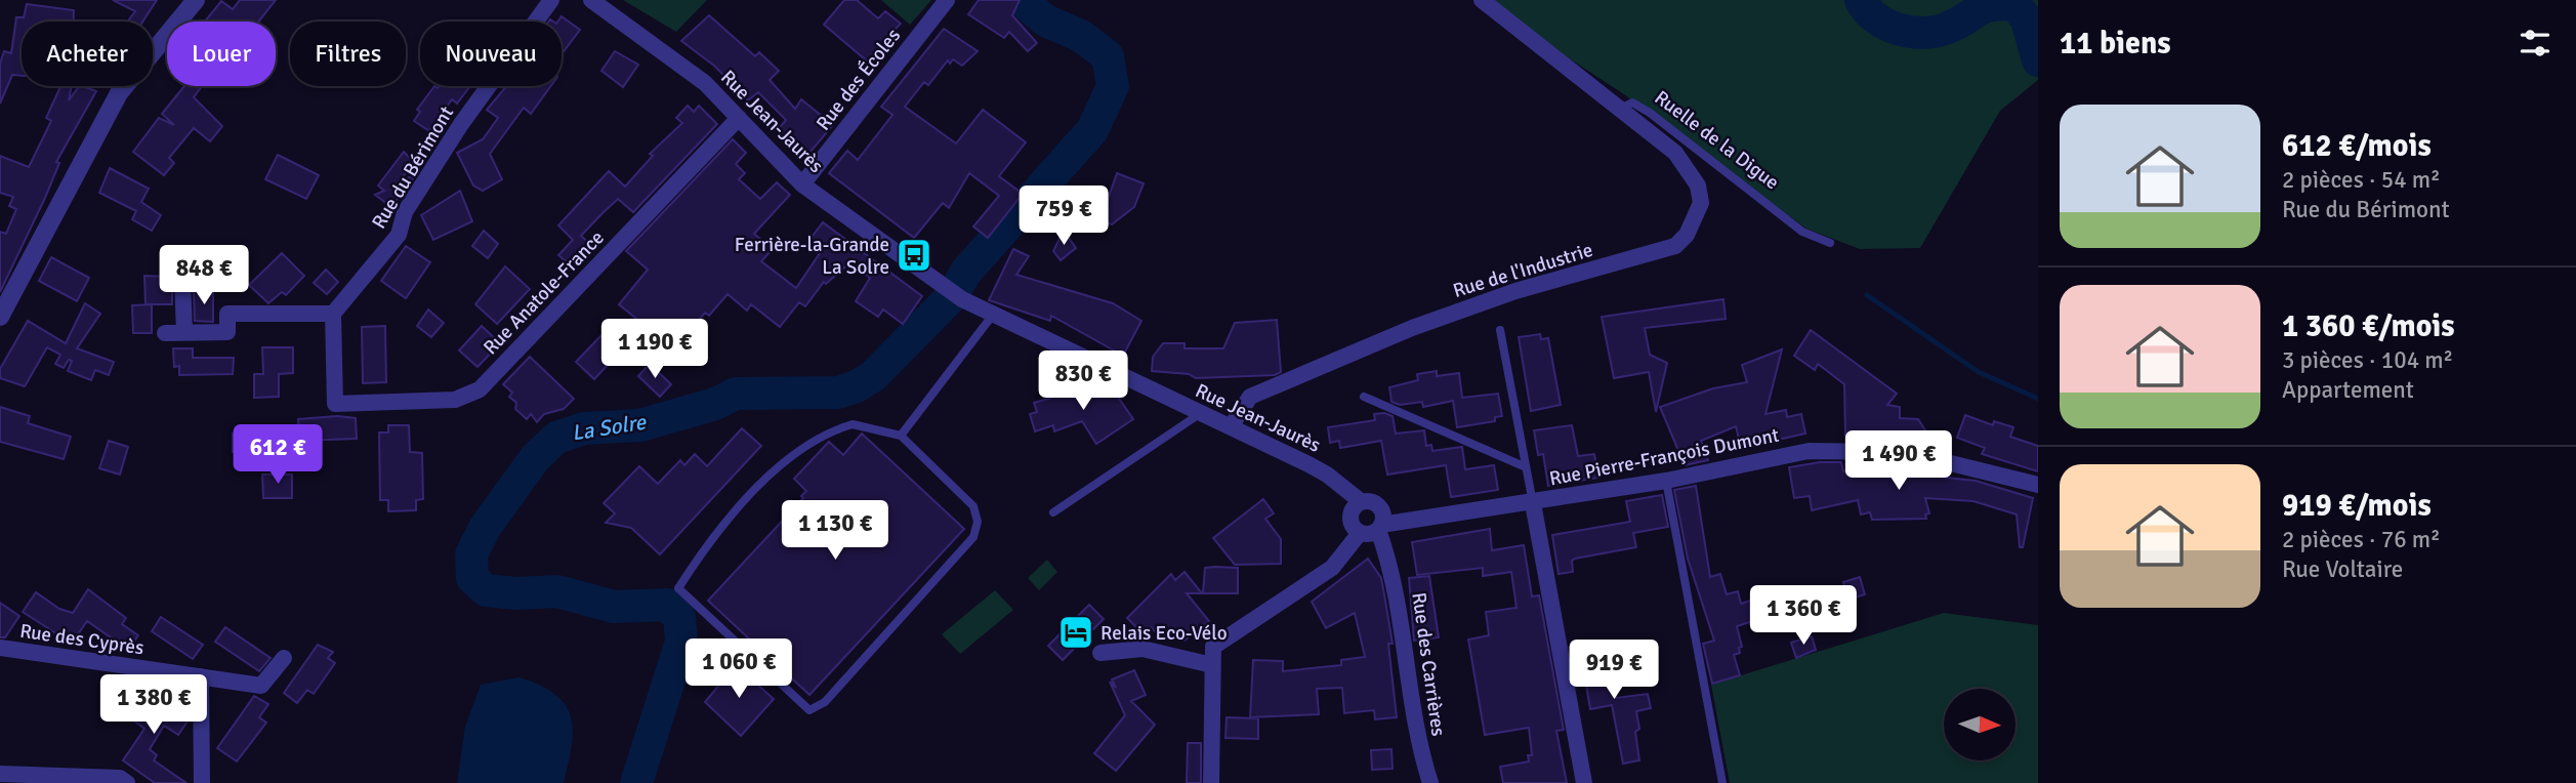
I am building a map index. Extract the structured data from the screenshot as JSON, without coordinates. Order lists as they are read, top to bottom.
{
  "streets": {
    "street": [
      "Rue des Écoles",
      "Rue Jean-Jaurès",
      "Rue du Bérimont",
      "Rue de l'Industrie",
      "Rue Anatole-France",
      "Rue Pierre-François Dumont",
      "Rue des Cyprès",
      "Rue des Carrières"
    ],
    "lane": ["Ruelle de la Digue"]
  },
  "crossings": [
    ["Rue des Écoles", "Rue Jean-Jaurès"],
    ["Rue Jean-Jaurès", "Rue de l'Industrie"],
    ["Rue Jean-Jaurès", "Rue Anatole-France"],
    ["Rue Jean-Jaurès", "Rue Pierre-François Dumont"],
    ["Rue Jean-Jaurès", "Rue des Carrières"],
    ["Ruelle de la Digue", "Rue de l'Industrie"],
    ["Rue du Bérimont", "Rue Anatole-France"],
    ["Rue Pierre-François Dumont", "Rue des Carrières"]
  ],
  "water": ["La Solre"],
  "places": {
    "bus stop": ["Ferrière-la-Grande La Solre"],
    "hotel": ["Relais Eco-Vélo"]
  },
  "north": "right",
  "page": {
    "heading": "11 biens",
    "chip": [
      "Acheter",
      "Louer",
      "Filtres",
      "Nouveau"
    ],
    "list": [
      {
        "name": "612 €/mois",
        "note": "2 pièces · 54 m² · Rue du Bérimont"
      },
      {
        "name": "1 360 €/mois",
        "note": "3 pièces · 104 m² · Appartement"
      },
      {
        "name": "919 €/mois",
        "note": "2 pièces · 76 m² · Rue Voltaire"
      }
    ],
    "price": [
      "759 €",
      "848 €",
      "1 190 €",
      "830 €",
      "612 €",
      "1 490 €",
      "1 130 €",
      "1 360 €",
      "1 060 €",
      "919 €",
      "1 380 €"
    ]
  }
}
